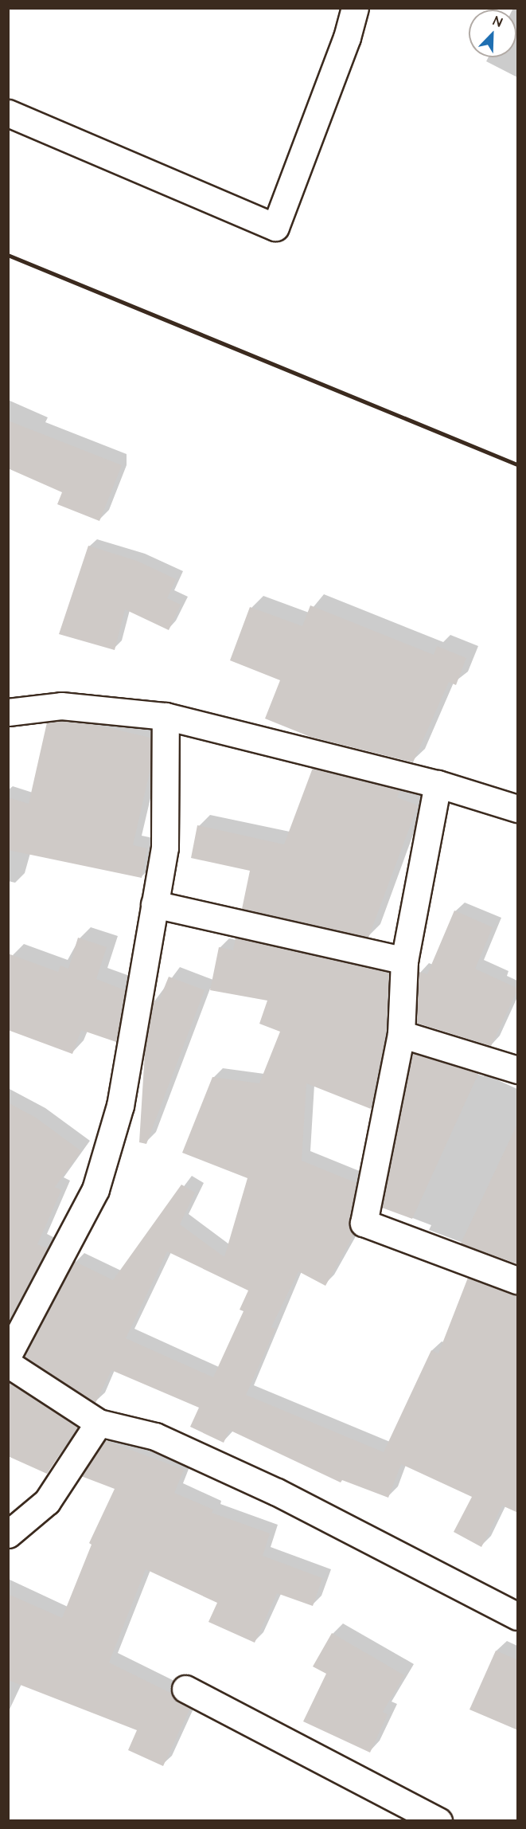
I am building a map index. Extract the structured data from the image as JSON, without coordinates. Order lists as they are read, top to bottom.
{
  "north": "top right"
}
